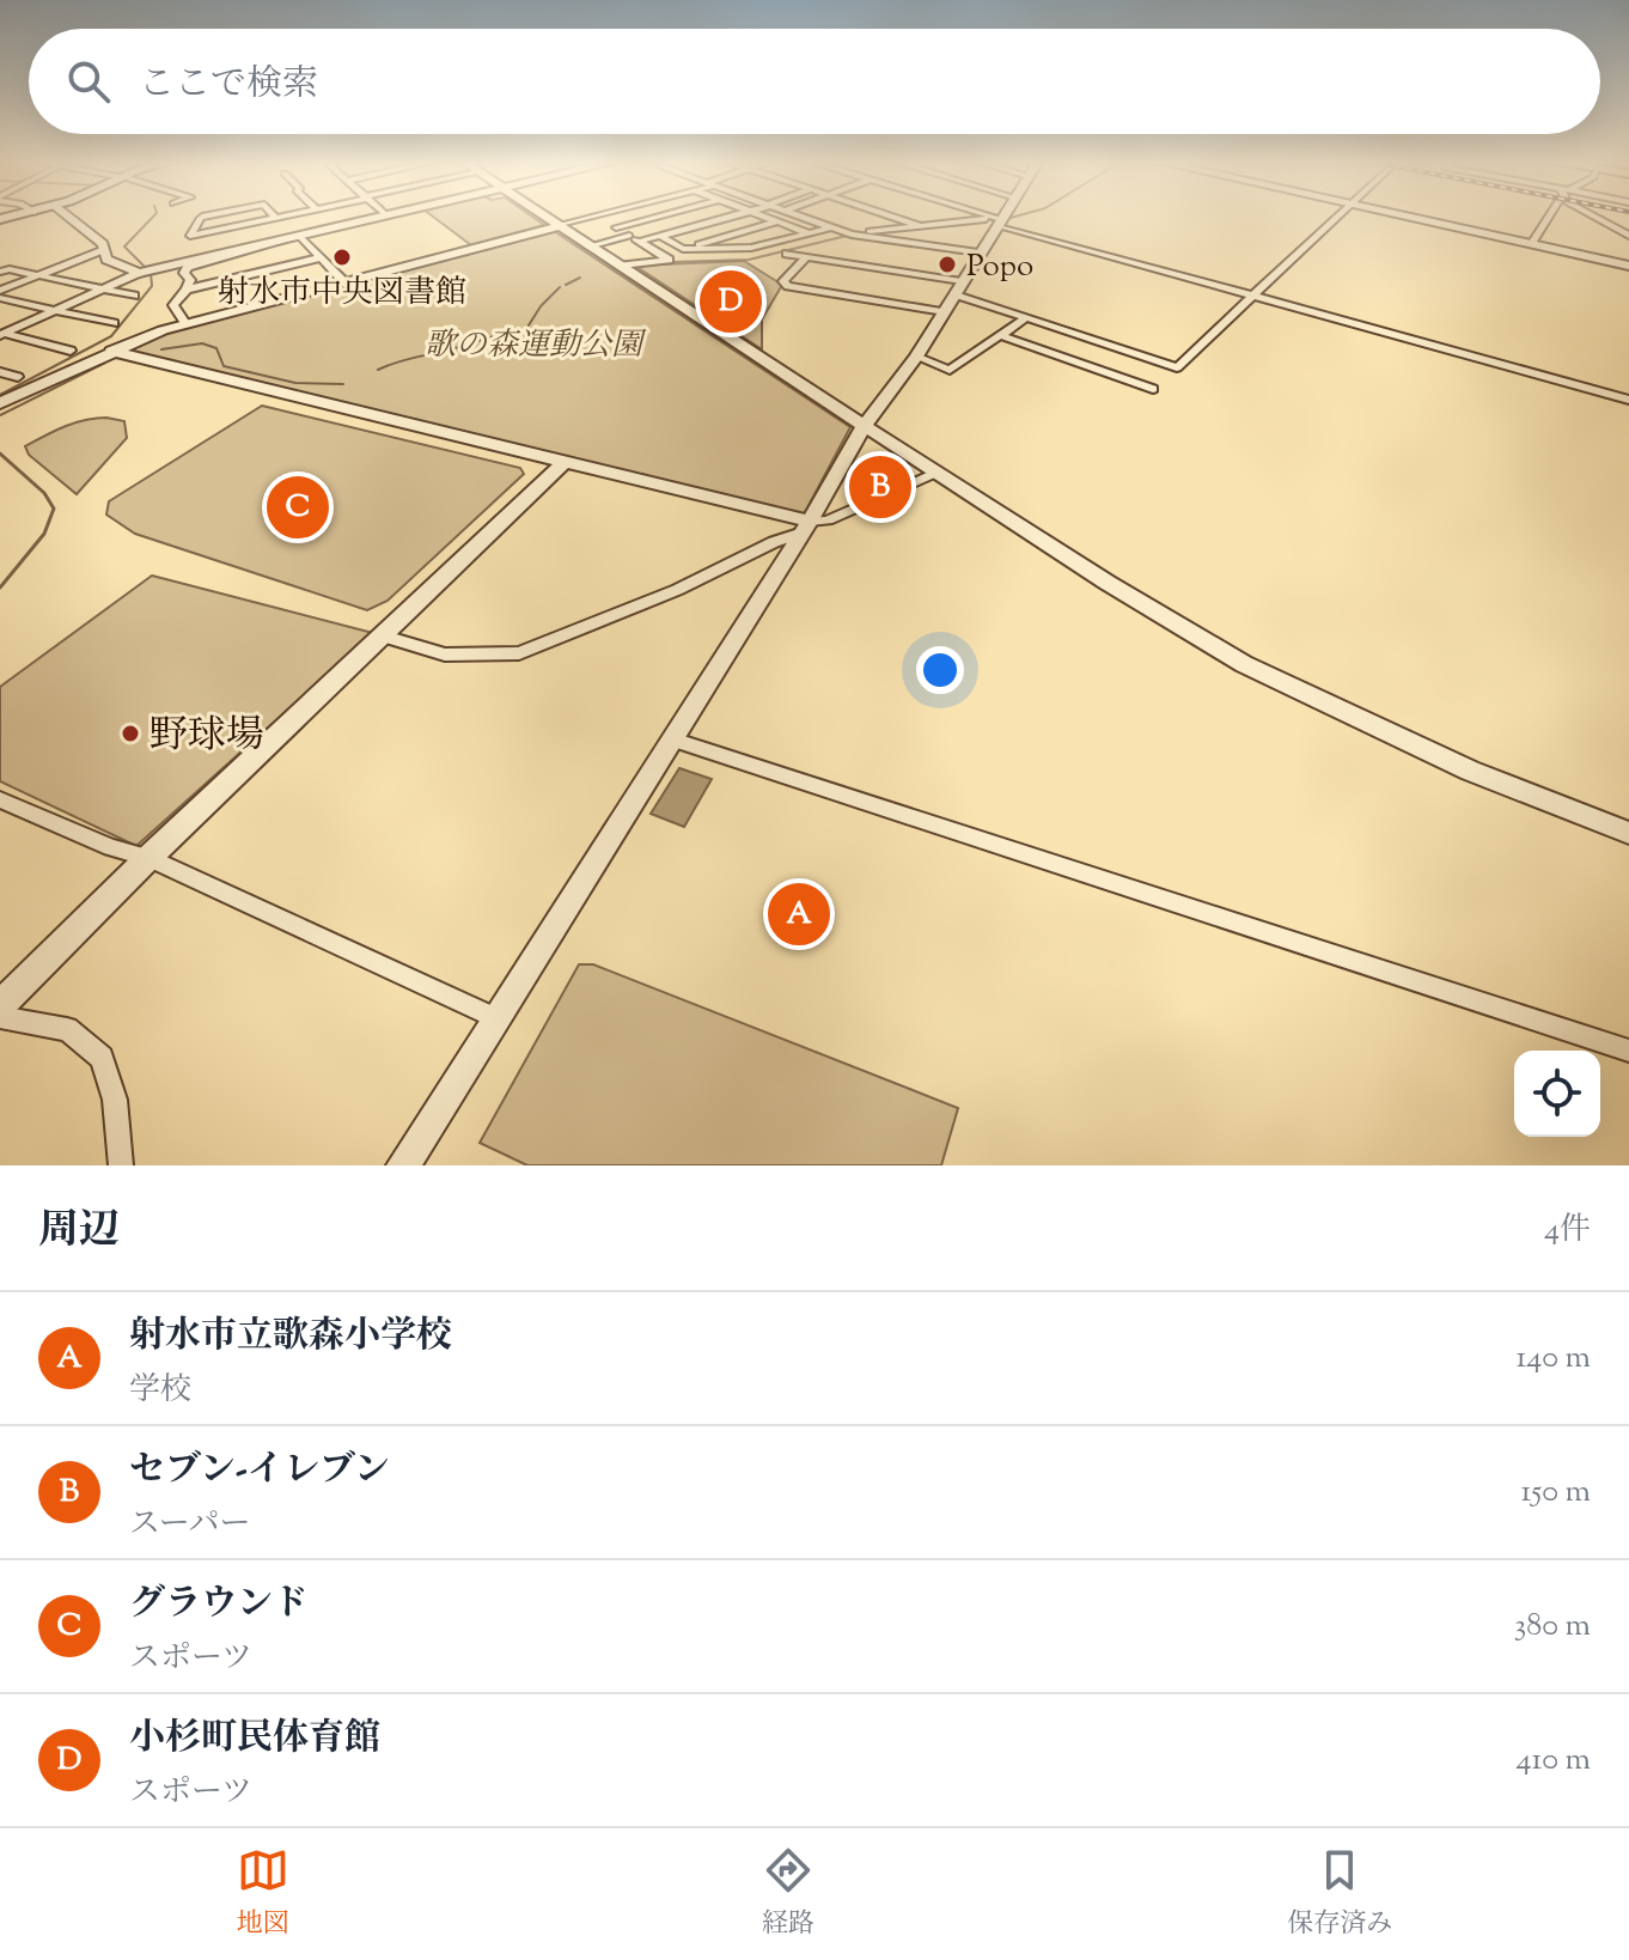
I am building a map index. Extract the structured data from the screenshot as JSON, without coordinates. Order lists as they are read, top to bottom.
{
  "parks": ["歌の森運動公園"],
  "places": ["射水市中央図書館", "Popo", "野球場"],
  "page": {
    "search": "ここで検索",
    "pins": [
      "D",
      "B",
      "C",
      "A"
    ],
    "heading": ["周辺", "4件"],
    "list": [
      {
        "mark": "A",
        "name": "射水市立歌森小学校",
        "note": "学校",
        "value": "140 m"
      },
      {
        "mark": "B",
        "name": "セブン-イレブン",
        "note": "スーパー",
        "value": "150 m"
      },
      {
        "mark": "C",
        "name": "グラウンド",
        "note": "スポーツ",
        "value": "380 m"
      },
      {
        "mark": "D",
        "name": "小杉町民体育館",
        "note": "スポーツ",
        "value": "410 m"
      }
    ],
    "nav": ["地図", "経路", "保存済み"]
  }
}
